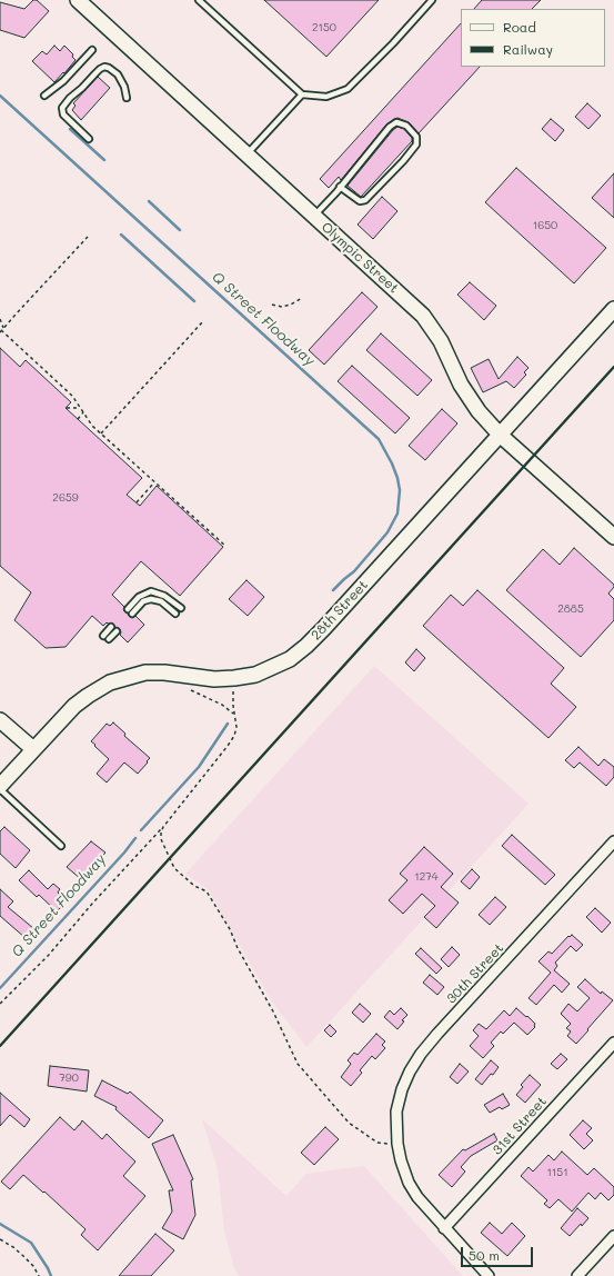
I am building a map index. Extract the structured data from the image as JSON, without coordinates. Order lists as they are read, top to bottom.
{
  "streets": {
    "main road": ["Olympic Street", "28th Street"],
    "street": ["30th Street", "31st Street"]
  },
  "crossings": [
    ["Olympic Street", "28th Street"],
    ["30th Street", "31st Street"]
  ],
  "water": ["Q Street Floodway"],
  "house_numbers": [
    "2150",
    "1650",
    "2659",
    "2885",
    "1274",
    "790",
    "1151"
  ],
  "legend": ["Road", "Railway"],
  "scale_bar": "50 m"
}
